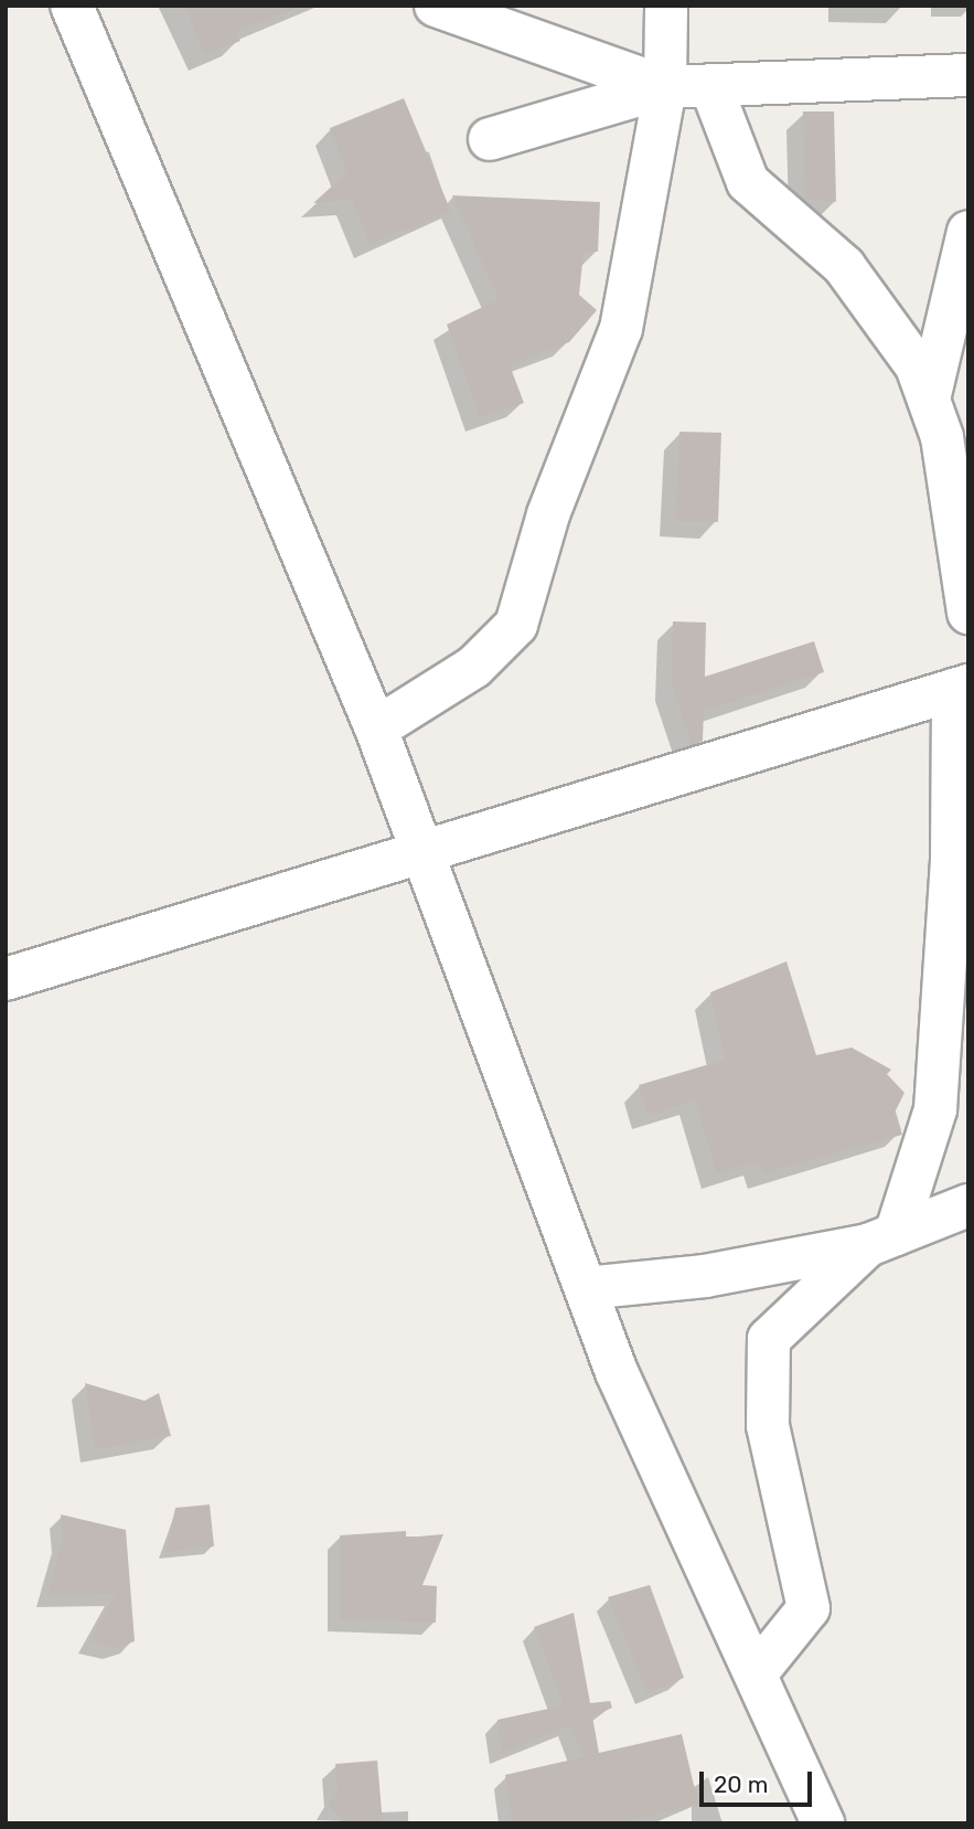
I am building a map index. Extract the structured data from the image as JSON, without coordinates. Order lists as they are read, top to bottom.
{
  "scale_bar": "20 m"
}
